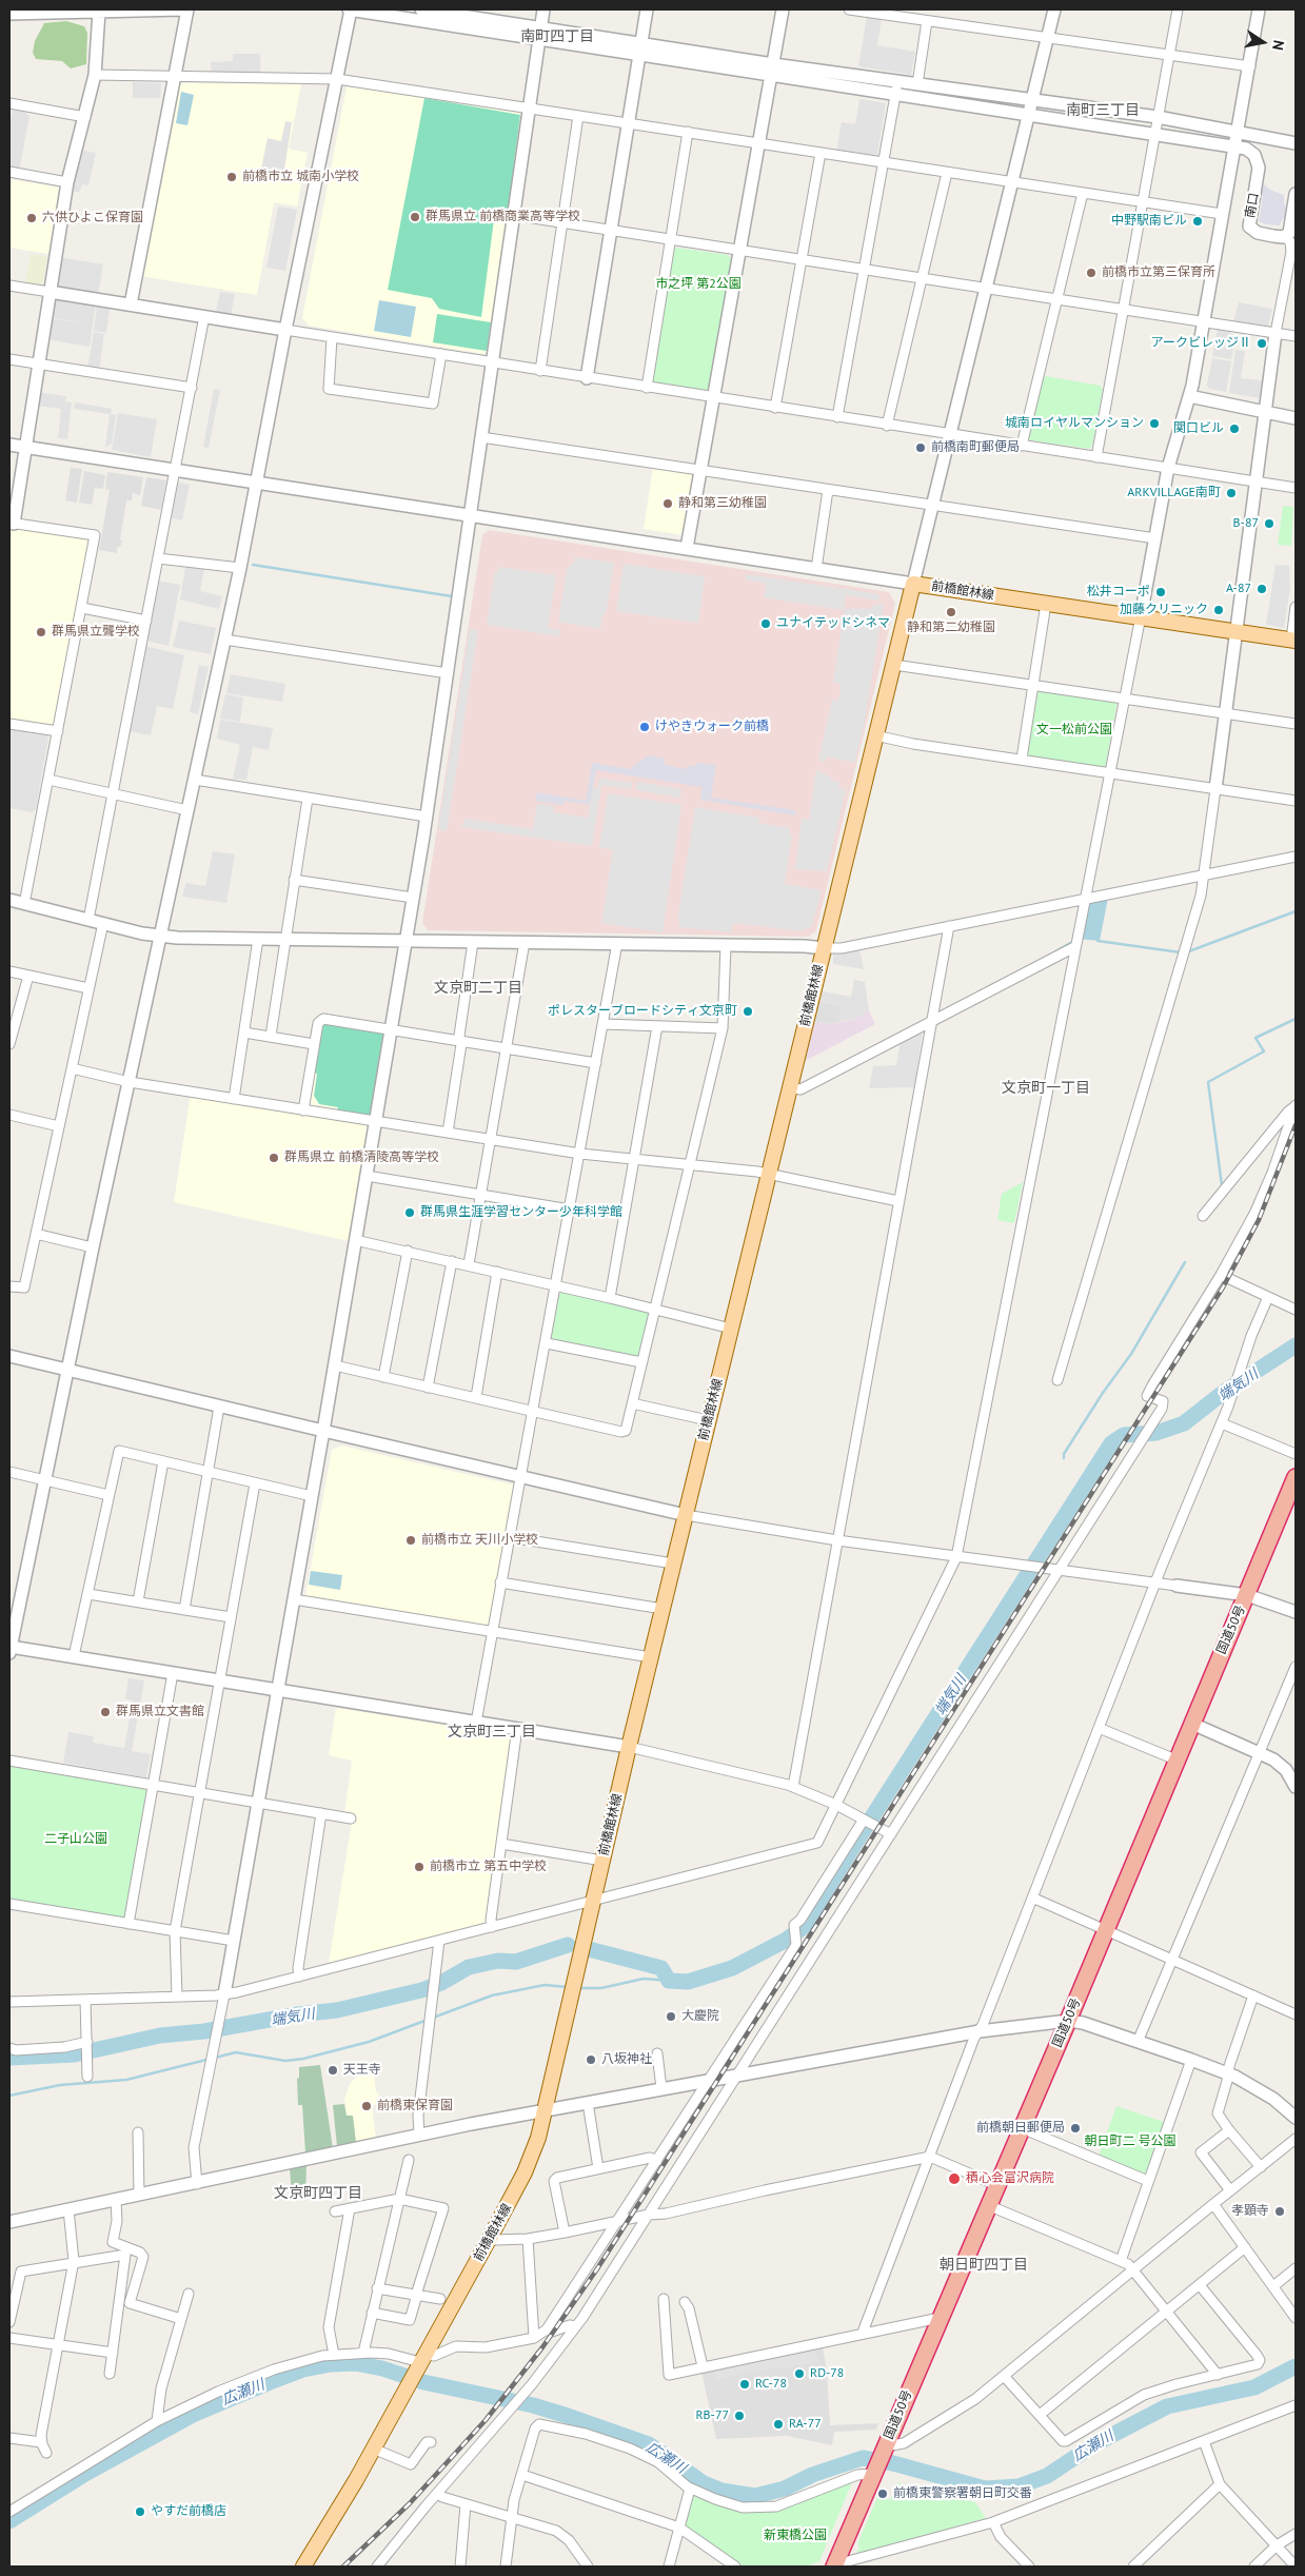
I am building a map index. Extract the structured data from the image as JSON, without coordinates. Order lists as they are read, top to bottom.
{
  "streets": {
    "highway": ["国道50号"],
    "main road": ["前橋館林線"],
    "street": ["南口"]
  },
  "districts": [
    "南町四丁目",
    "南町三丁目",
    "文京町二丁目",
    "文京町一丁目",
    "文京町三丁目",
    "文京町四丁目",
    "朝日町四丁目"
  ],
  "water": ["端気川", "広瀬川"],
  "parks": [
    "市之坪 第2公園",
    "文一松前公園",
    "二子山公園",
    "朝日町二 号公園",
    "新東橋公園"
  ],
  "places": [
    "前橋市立 城南小学校",
    "群馬県立 前橋商業高等学校",
    "六供ひよこ保育園",
    "中野駅南ビル",
    "前橋市立第三保育所",
    "アークビレッジⅡ",
    "城南ロイヤルマンション",
    "関口ビル",
    "前橋南町郵便局",
    "ARKVILLAGE南町",
    "静和第三幼稚園",
    "B-87",
    "A-87",
    "松井コーポ",
    "加藤クリニック",
    "静和第二幼稚園",
    "ユナイテッドシネマ",
    "群馬県立聾学校",
    "けやきウォーク前橋",
    "ポレスターブロードシティ文京町",
    "群馬県立 前橋清陵高等学校",
    "群馬県生涯学習センター少年科学館",
    "前橋市立 天川小学校",
    "群馬県立文書館",
    "前橋市立 第五中学校",
    "大慶院",
    "八坂神社",
    "天王寺",
    "前橋東保育園",
    "前橋朝日郵便局",
    "積心会富沢病院",
    "孝顕寺",
    "RD-78",
    "RC-78",
    "RB-77",
    "RA-77",
    "前橋東警察署朝日町交番",
    "やすだ前橋店"
  ],
  "north": "right"
}
